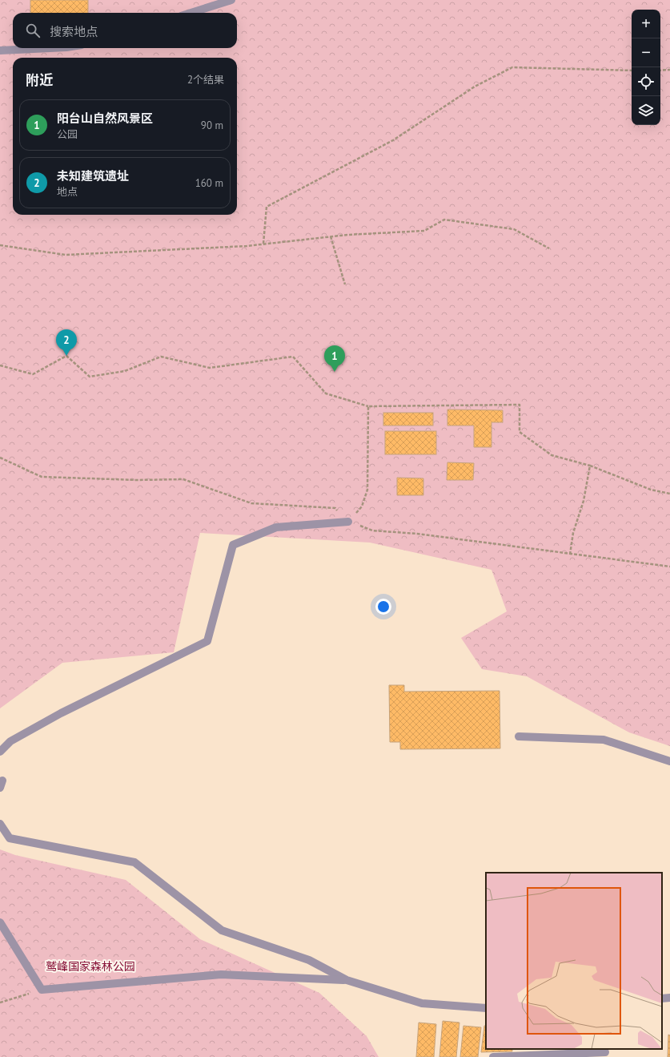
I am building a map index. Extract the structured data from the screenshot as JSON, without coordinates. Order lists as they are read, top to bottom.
{
  "parks": ["鹫峰国家森林公园"],
  "page": {
    "map_buttons": ["+", "−"],
    "search": "搜索地点",
    "heading": ["附近", "2个结果"],
    "list": [
      {
        "mark": "1",
        "name": "阳台山自然风景区",
        "note": "公园",
        "value": "90 m"
      },
      {
        "mark": "2",
        "name": "未知建筑遗址",
        "note": "地点",
        "value": "160 m"
      }
    ],
    "pins": ["2", "1"]
  }
}
